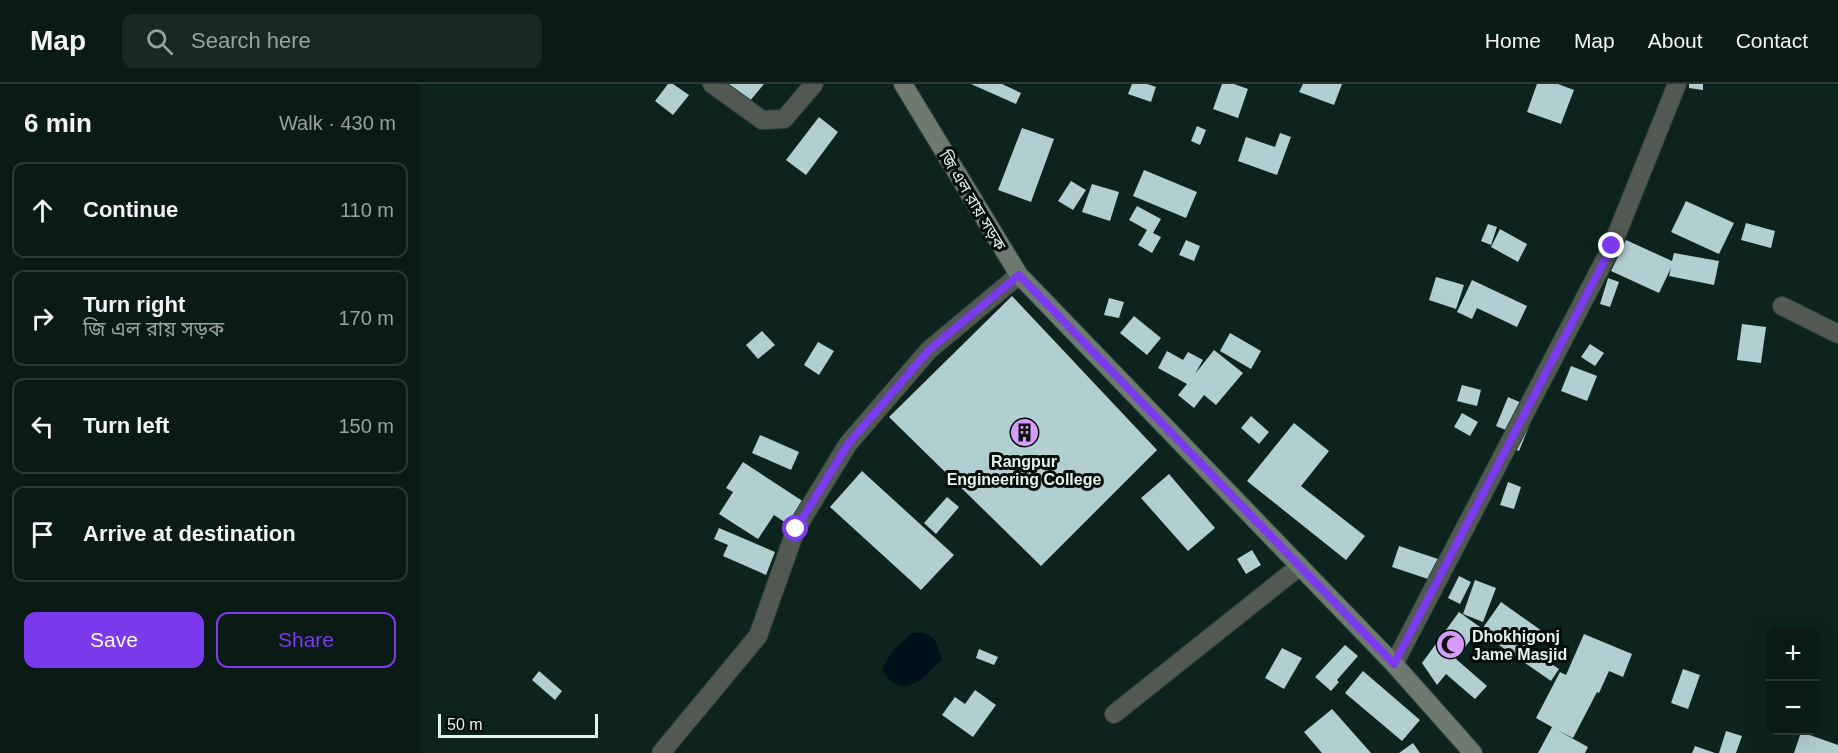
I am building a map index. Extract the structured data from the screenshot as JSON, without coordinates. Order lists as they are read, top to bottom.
{
  "streets": {
    "main road": ["জি এল রায় সড়ক"]
  },
  "places": {
    "building": ["Rangpur Engineering College"],
    "mosque": ["Dhokhigonj Jame Masjid"]
  },
  "scale_bar": "50 m",
  "page": {
    "header": "Map",
    "search": "Search here",
    "nav": [
      "Home",
      "Map",
      "About",
      "Contact"
    ],
    "heading": ["6 min", "Walk · 430 m"],
    "list": [
      ["Continue", "110 m"],
      ["Turn right", "জি এল রায় সড়ক", "170 m"],
      ["Turn left", "150 m"],
      "Arrive at destination"
    ],
    "buttons": ["Save", "Share"],
    "map_buttons": ["+", "−"],
    "scale": "50 m"
  }
}
